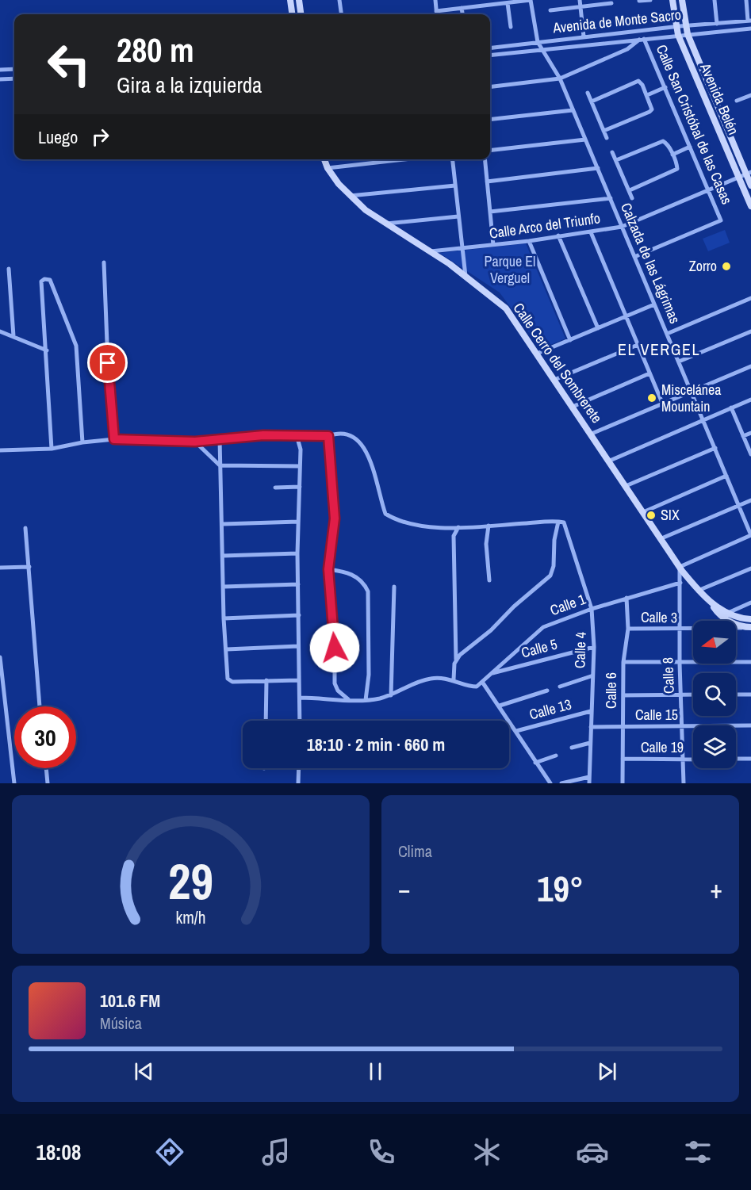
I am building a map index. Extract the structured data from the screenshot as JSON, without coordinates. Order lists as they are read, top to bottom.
{
  "streets": {
    "street": [
      "Avenida de Monte Sacro",
      "Avenida Belén",
      "Calle San Cristóbal de las Casas",
      "Calle Arco del Triunfo",
      "Calzada de las Lágrimas",
      "Calle Cerro del Sombrerete",
      "Calle 1",
      "Calle 3",
      "Calle 5",
      "Calle 4",
      "Calle 8",
      "Calle 6",
      "Calle 13",
      "Calle 15",
      "Calle 19"
    ]
  },
  "crossings": [
    ["Avenida de Monte Sacro", "Avenida Belén"],
    ["Avenida de Monte Sacro", "Calle San Cristóbal de las Casas"],
    ["Avenida de Monte Sacro", "Calzada de las Lágrimas"],
    ["Avenida Belén", "Calle Arco del Triunfo"],
    ["Calle San Cristóbal de las Casas", "Calle Arco del Triunfo"],
    ["Calle San Cristóbal de las Casas", "Calzada de las Lágrimas"],
    ["Calle Arco del Triunfo", "Calzada de las Lágrimas"],
    ["Calle Arco del Triunfo", "Calle Cerro del Sombrerete"],
    ["Calle Cerro del Sombrerete", "Calle 3"],
    ["Calle Cerro del Sombrerete", "Calle 8"],
    ["Calle 1", "Calle 5"],
    ["Calle 1", "Calle 4"],
    ["Calle 1", "Calle 8"],
    ["Calle 1", "Calle 6"],
    ["Calle 3", "Calle 8"],
    ["Calle 3", "Calle 6"],
    ["Calle 5", "Calle 4"],
    ["Calle 4", "Calle 13"],
    ["Calle 4", "Calle 15"],
    ["Calle 8", "Calle 15"],
    ["Calle 8", "Calle 19"],
    ["Calle 6", "Calle 15"],
    ["Calle 6", "Calle 19"]
  ],
  "districts": ["EL VERGEL"],
  "parks": ["Parque El Verguel"],
  "places": ["Zorro", "Miscelánea Mountain", "SIX"],
  "north": "left",
  "page": {
    "turn": ["280 m", "Gira a la izquierda"],
    "then": "Luego",
    "limit": "30",
    "trip": "18:10 · 2 min · 660 m",
    "tile": "Clima",
    "heat": ["−", "19°", "+"],
    "song": ["101.6 FM", "Música"],
    "tabs": "18:08",
    "gauge": ["29", "km/h"]
  }
}
